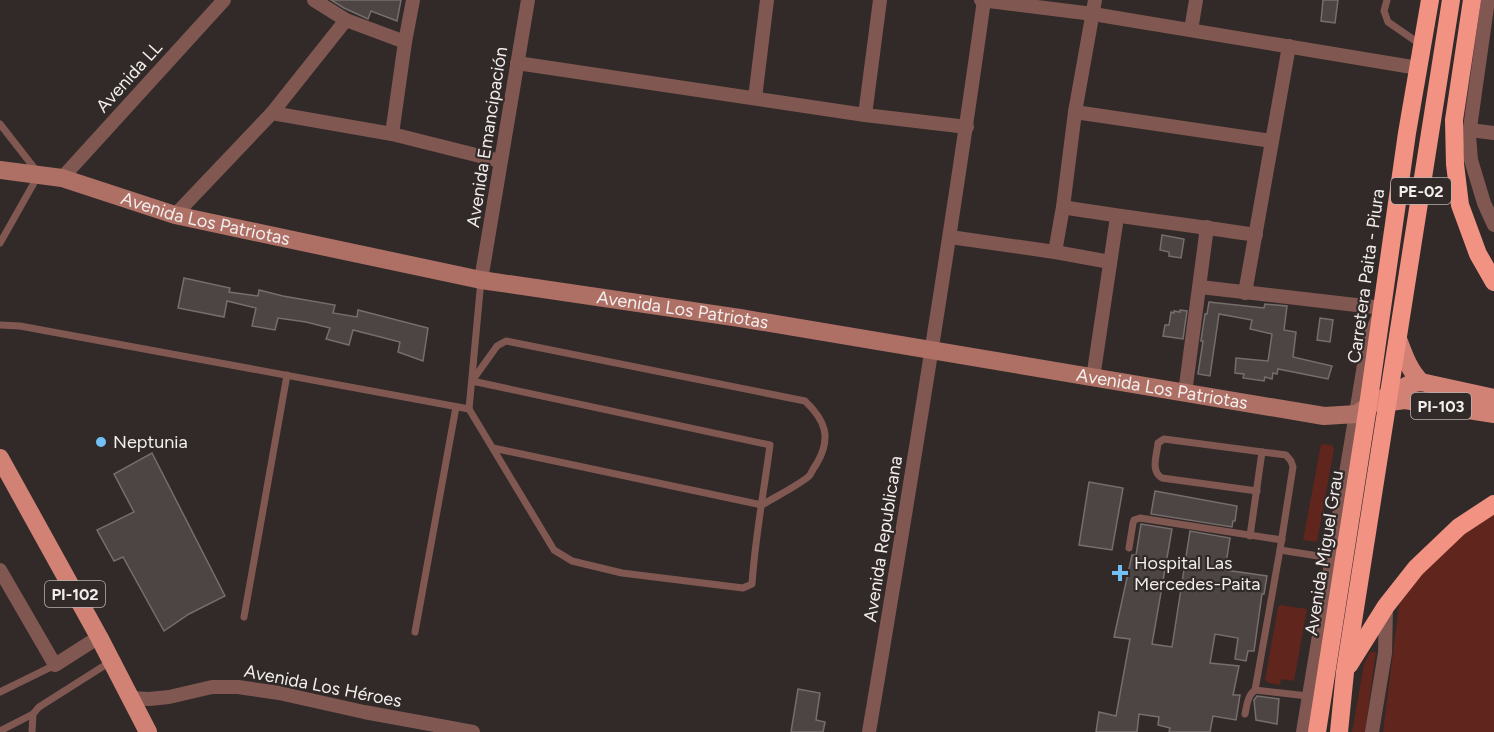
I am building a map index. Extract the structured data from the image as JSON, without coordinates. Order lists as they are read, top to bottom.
{
  "streets": {
    "highway": ["PE-02", "Carretera Paita - Piura", "Avenida Miguel Grau"],
    "main road": ["PI-103", "PI-102"],
    "street": [
      "Avenida LL",
      "Avenida Emancipación",
      "Avenida Los Patriotas",
      "Avenida Republicana",
      "Avenida Los Héroes"
    ]
  },
  "crossings": [
    ["Avenida LL", "Avenida Los Patriotas"],
    ["Avenida Emancipación", "Avenida Los Patriotas"],
    ["PE-02", "PI-103"],
    ["Avenida Los Patriotas", "PI-103"],
    ["Avenida Los Patriotas", "Avenida Republicana"],
    ["Avenida Los Patriotas", "Avenida Miguel Grau"],
    ["Carretera Paita - Piura", "Avenida Miguel Grau"],
    ["PI-103", "Avenida Miguel Grau"],
    ["PI-102", "Avenida Los Héroes"]
  ],
  "places": {
    "other": ["Neptunia"],
    "health": ["Hospital Las Mercedes-Paita"]
  }
}
